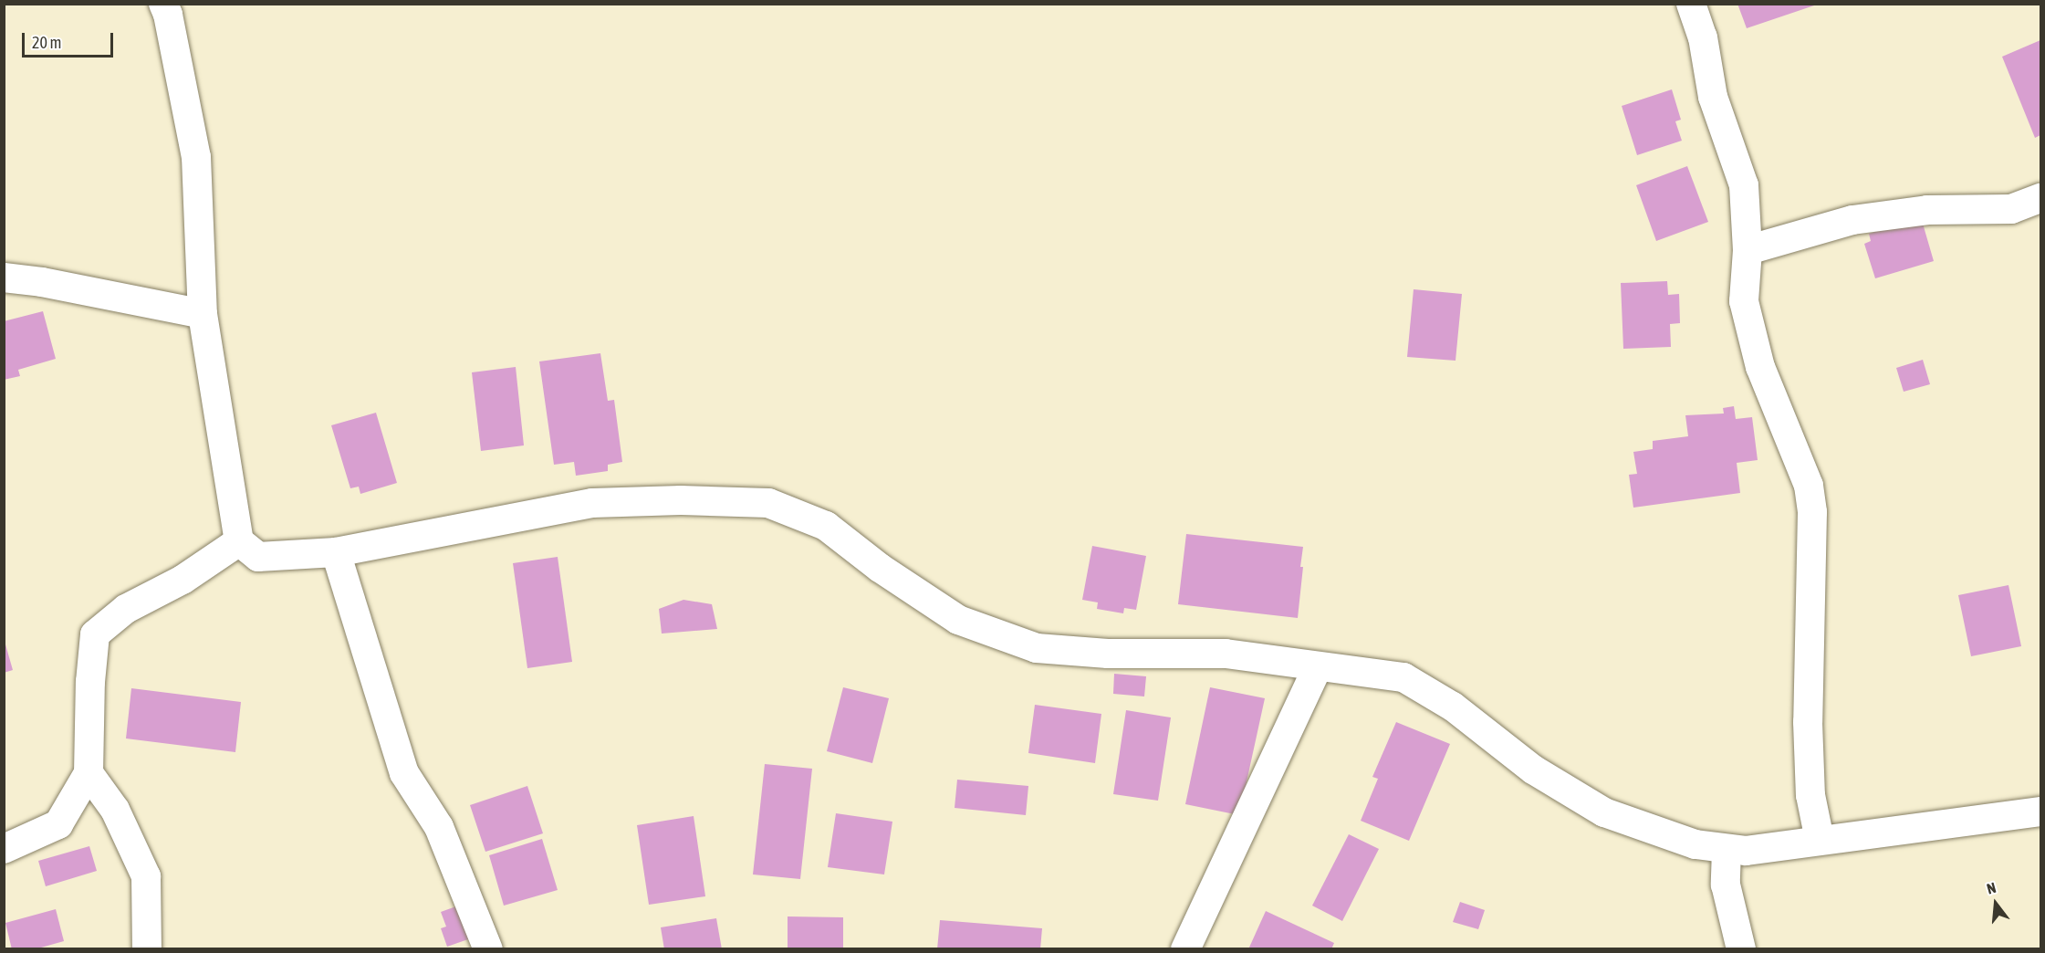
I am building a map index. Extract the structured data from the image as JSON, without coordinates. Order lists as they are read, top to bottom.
{
  "scale_bar": "20 m",
  "north": "top"
}
